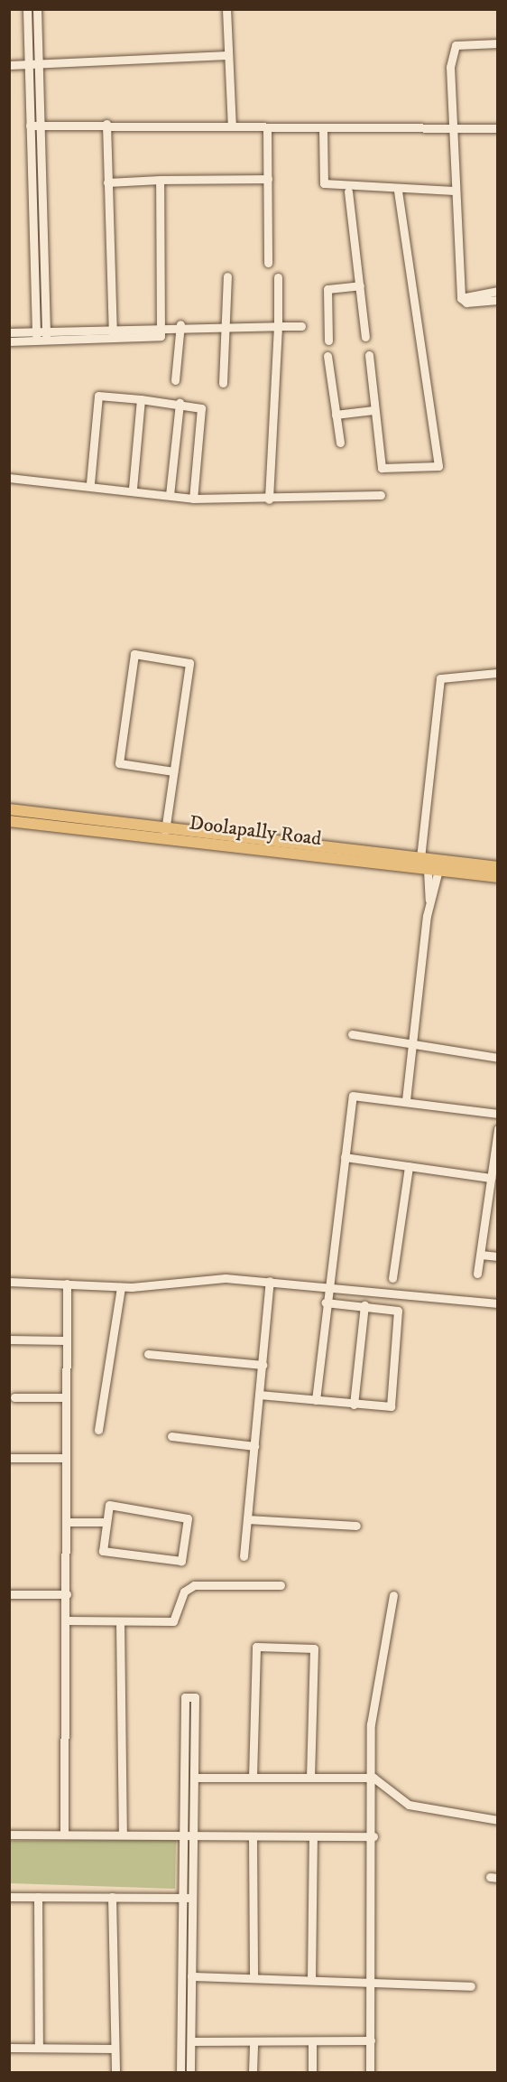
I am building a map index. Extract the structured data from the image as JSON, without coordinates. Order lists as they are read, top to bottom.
{
  "streets": {
    "main road": ["Doolapally Road"]
  }
}
